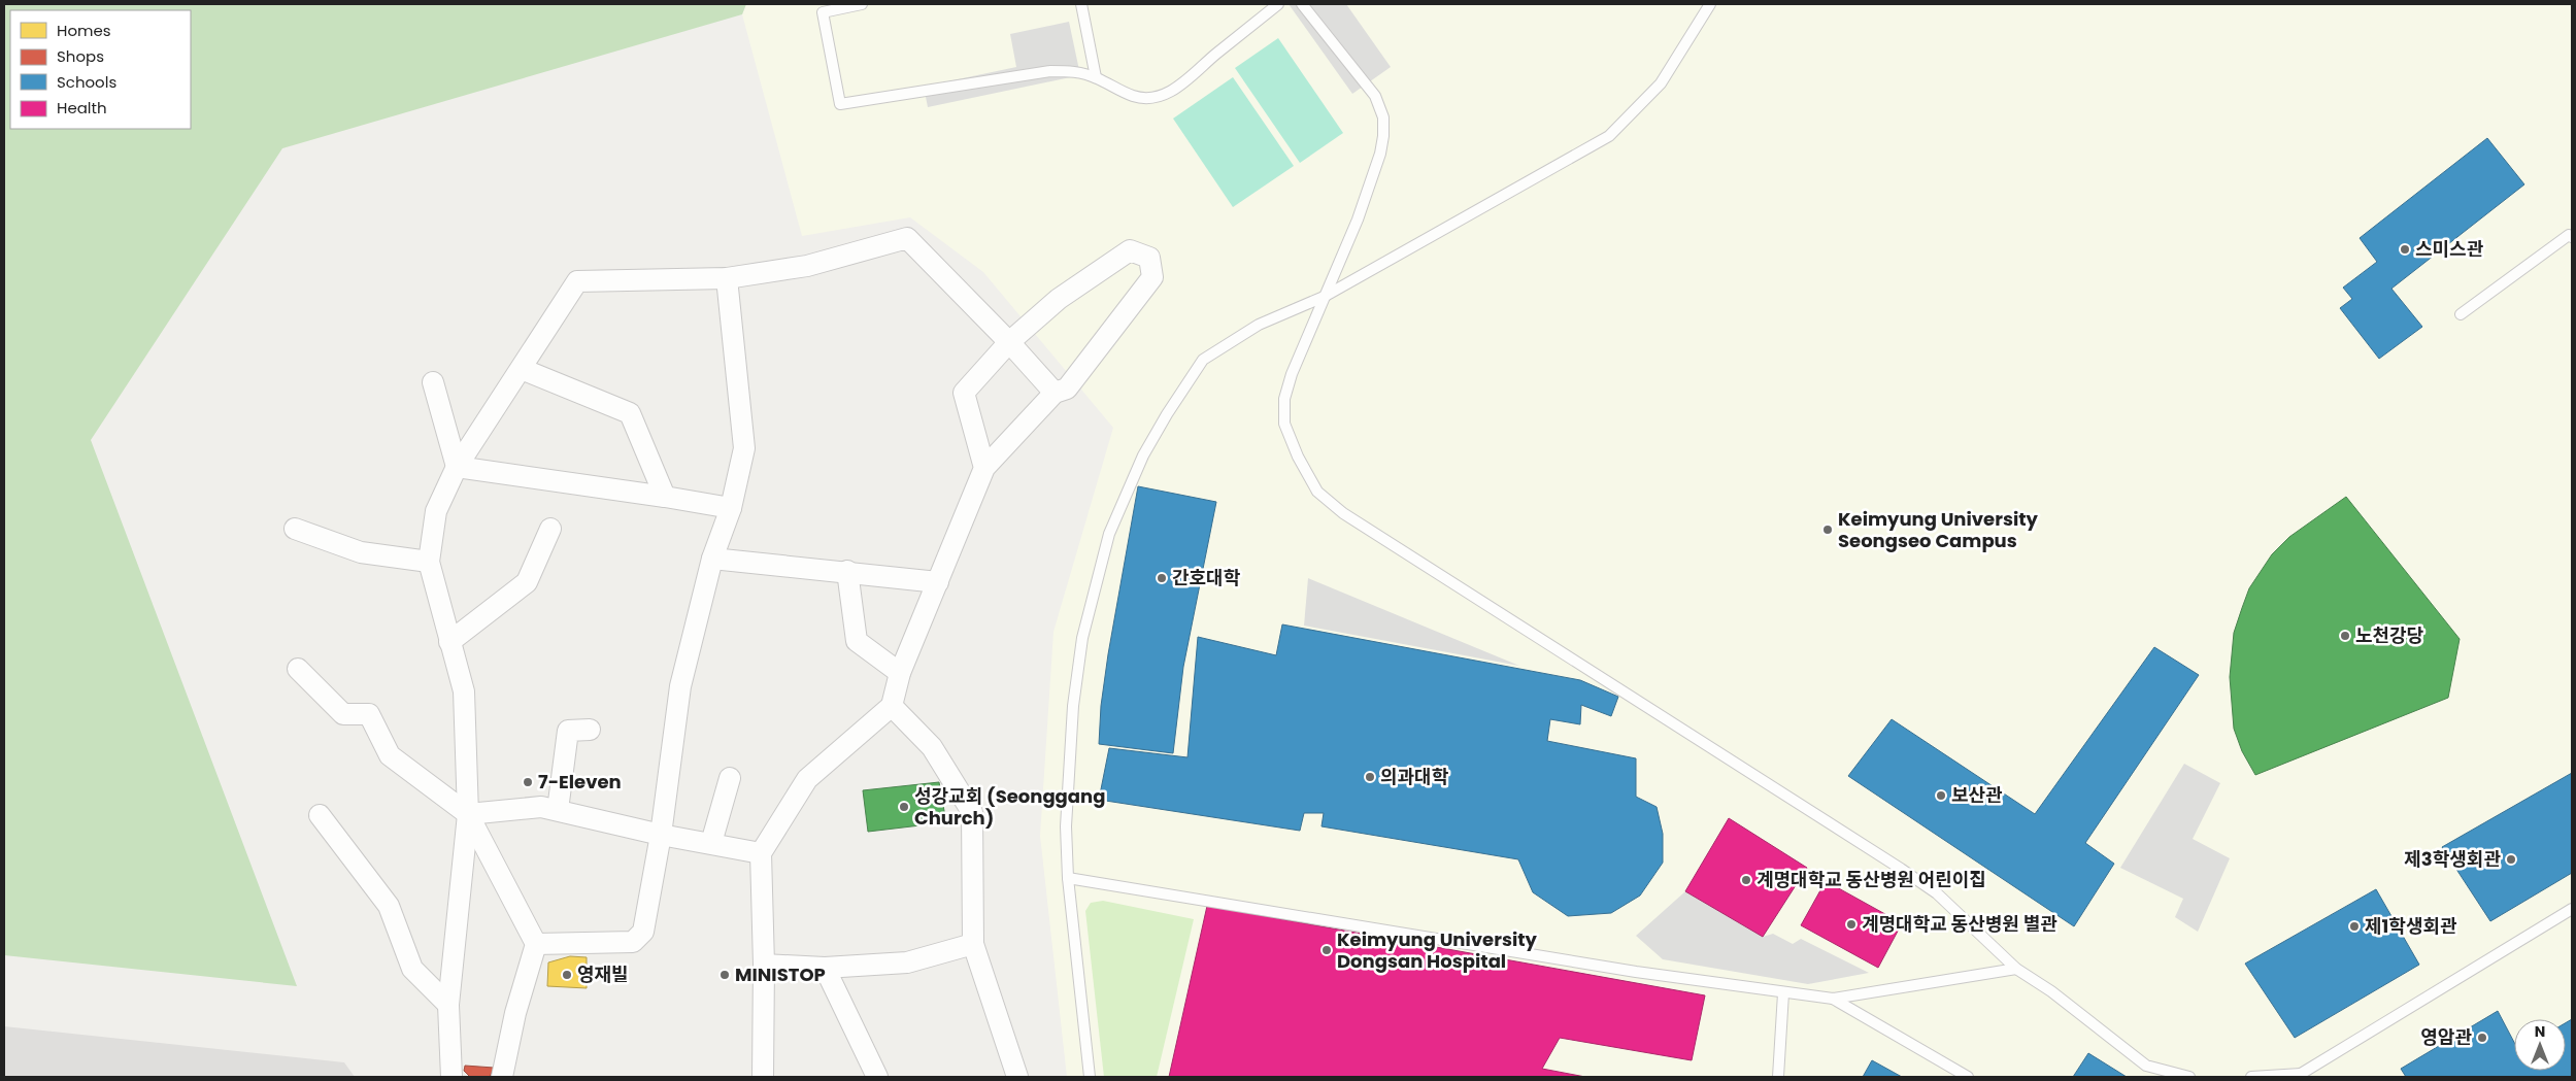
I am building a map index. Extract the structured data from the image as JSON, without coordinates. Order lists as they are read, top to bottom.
{
  "places": [
    "스미스관",
    "Keimyung University Seongseo Campus",
    "간호대학",
    "노천강당",
    "의과대학",
    "7-Eleven",
    "보산관",
    "성강교회 (Seonggang Church)",
    "제3학생회관",
    "계명대학교 동산병원 어린이집",
    "계명대학교 동산병원 별관",
    "제1학생회관",
    "Keimyung University Dongsan Hospital",
    "영재빌",
    "MINISTOP",
    "영암관"
  ],
  "legend": [
    "Homes",
    "Shops",
    "Schools",
    "Health"
  ],
  "north": "top"
}
